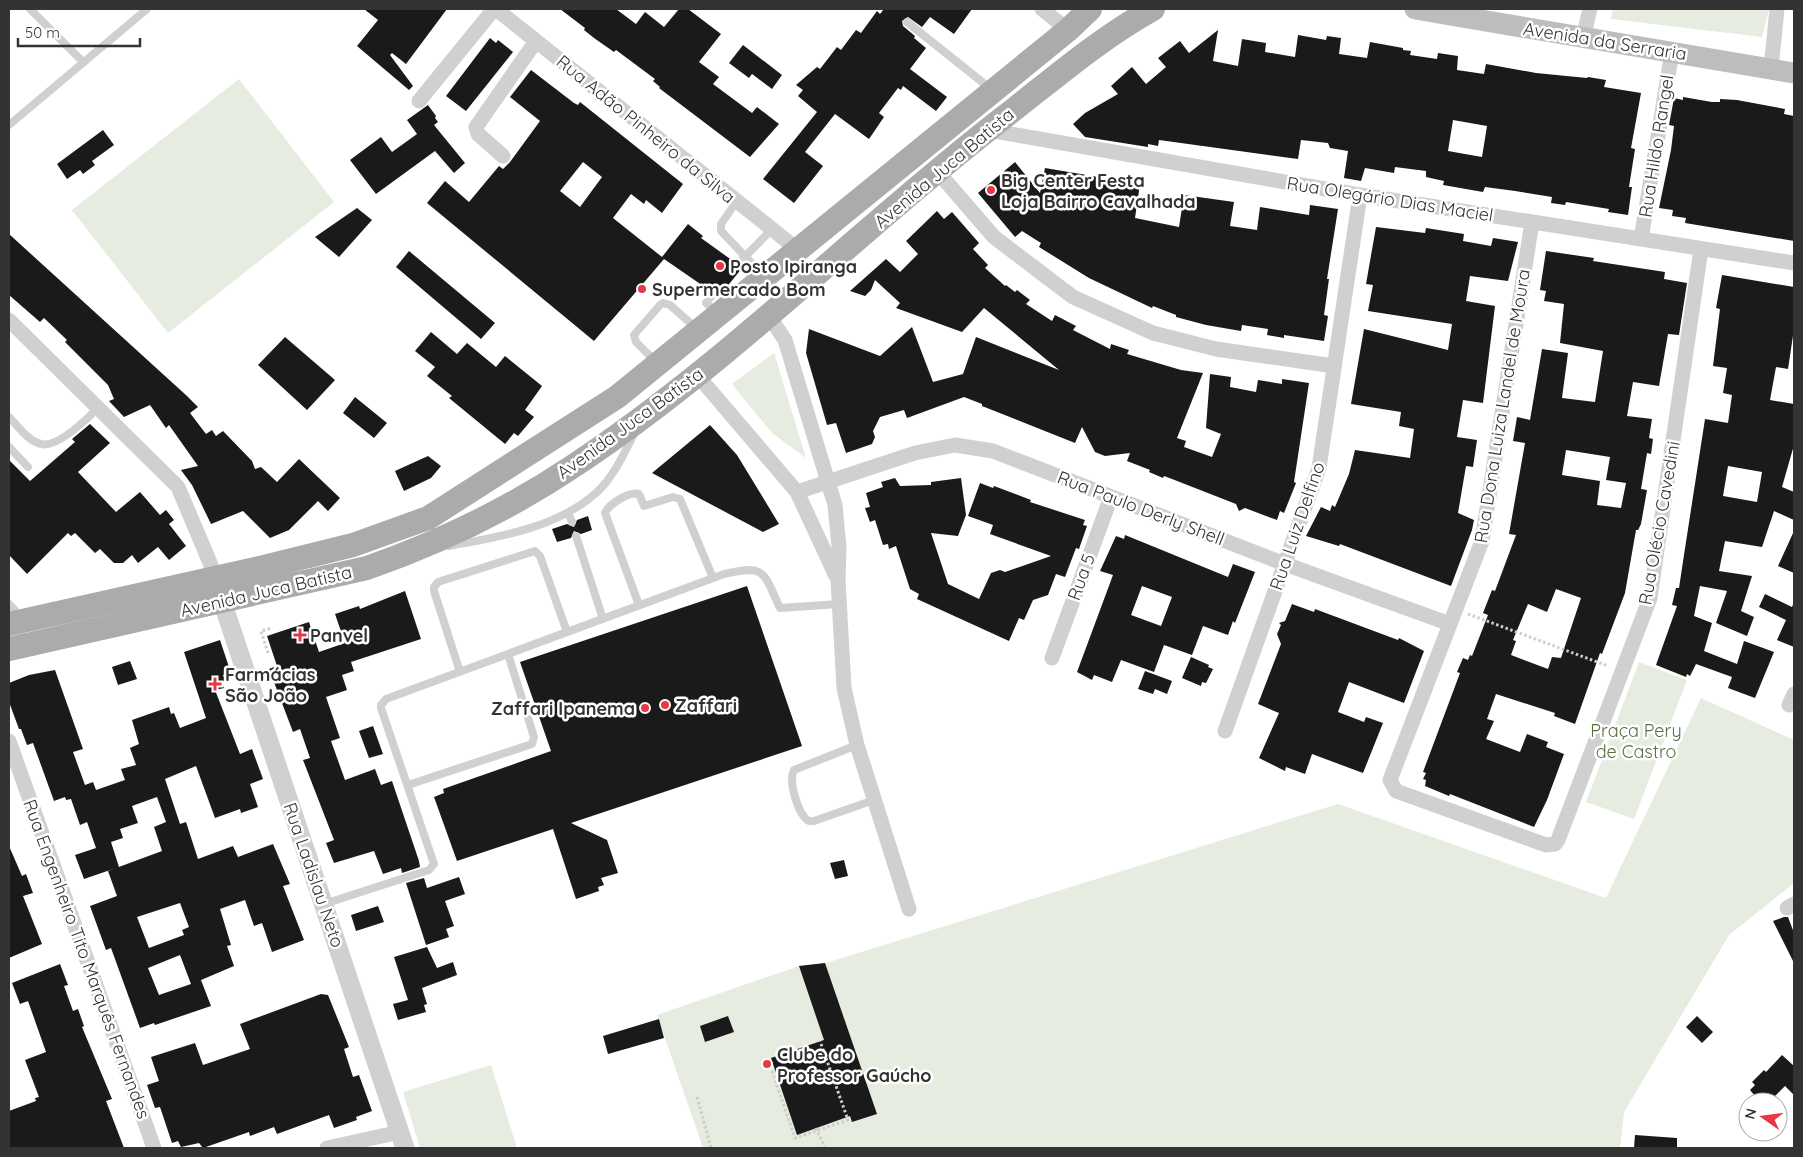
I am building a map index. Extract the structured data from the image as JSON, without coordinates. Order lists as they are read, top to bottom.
{
  "streets": {
    "main road": ["Avenida da Serraria", "Avenida Juca Batista"],
    "street": [
      "Rua Adão Pinheiro da Silva",
      "Rua Hildo Rangel",
      "Rua Olegário Dias Maciel",
      "Rua Dona Luiza Landel de Moura",
      "Rua Paulo Derly Shell",
      "Rua Olécio Cavedini",
      "Rua Luiz Delfino",
      "Rua 5",
      "Rua Ladislau Neto",
      "Rua Engenheiro Tito Marquês Fernandes"
    ]
  },
  "crossings": [
    ["Avenida da Serraria", "Rua Hildo Rangel"],
    ["Rua Adão Pinheiro da Silva", "Avenida Juca Batista"],
    ["Rua Hildo Rangel", "Rua Olegário Dias Maciel"],
    ["Avenida Juca Batista", "Rua Olegário Dias Maciel"],
    ["Avenida Juca Batista", "Rua Ladislau Neto"],
    ["Rua Olegário Dias Maciel", "Rua Dona Luiza Landel de Moura"],
    ["Rua Olegário Dias Maciel", "Rua Olécio Cavedini"],
    ["Rua Olegário Dias Maciel", "Rua Luiz Delfino"],
    ["Rua Dona Luiza Landel de Moura", "Rua Paulo Derly Shell"],
    ["Rua Dona Luiza Landel de Moura", "Rua Olécio Cavedini"],
    ["Rua Paulo Derly Shell", "Rua Luiz Delfino"],
    ["Rua Paulo Derly Shell", "Rua 5"]
  ],
  "parks": ["Praça Pery de Castro"],
  "places": {
    "other": [
      "Big Center Festa Loja Bairro Cavalhada",
      "Posto Ipiranga",
      "Supermercado Bom",
      "Zaffari",
      "Zaffari Ipanema",
      "Clube do Professor Gaúcho"
    ],
    "health": ["Panvel", "Farmácias São João"]
  },
  "scale_bar": "50 m",
  "north": "left"
}
